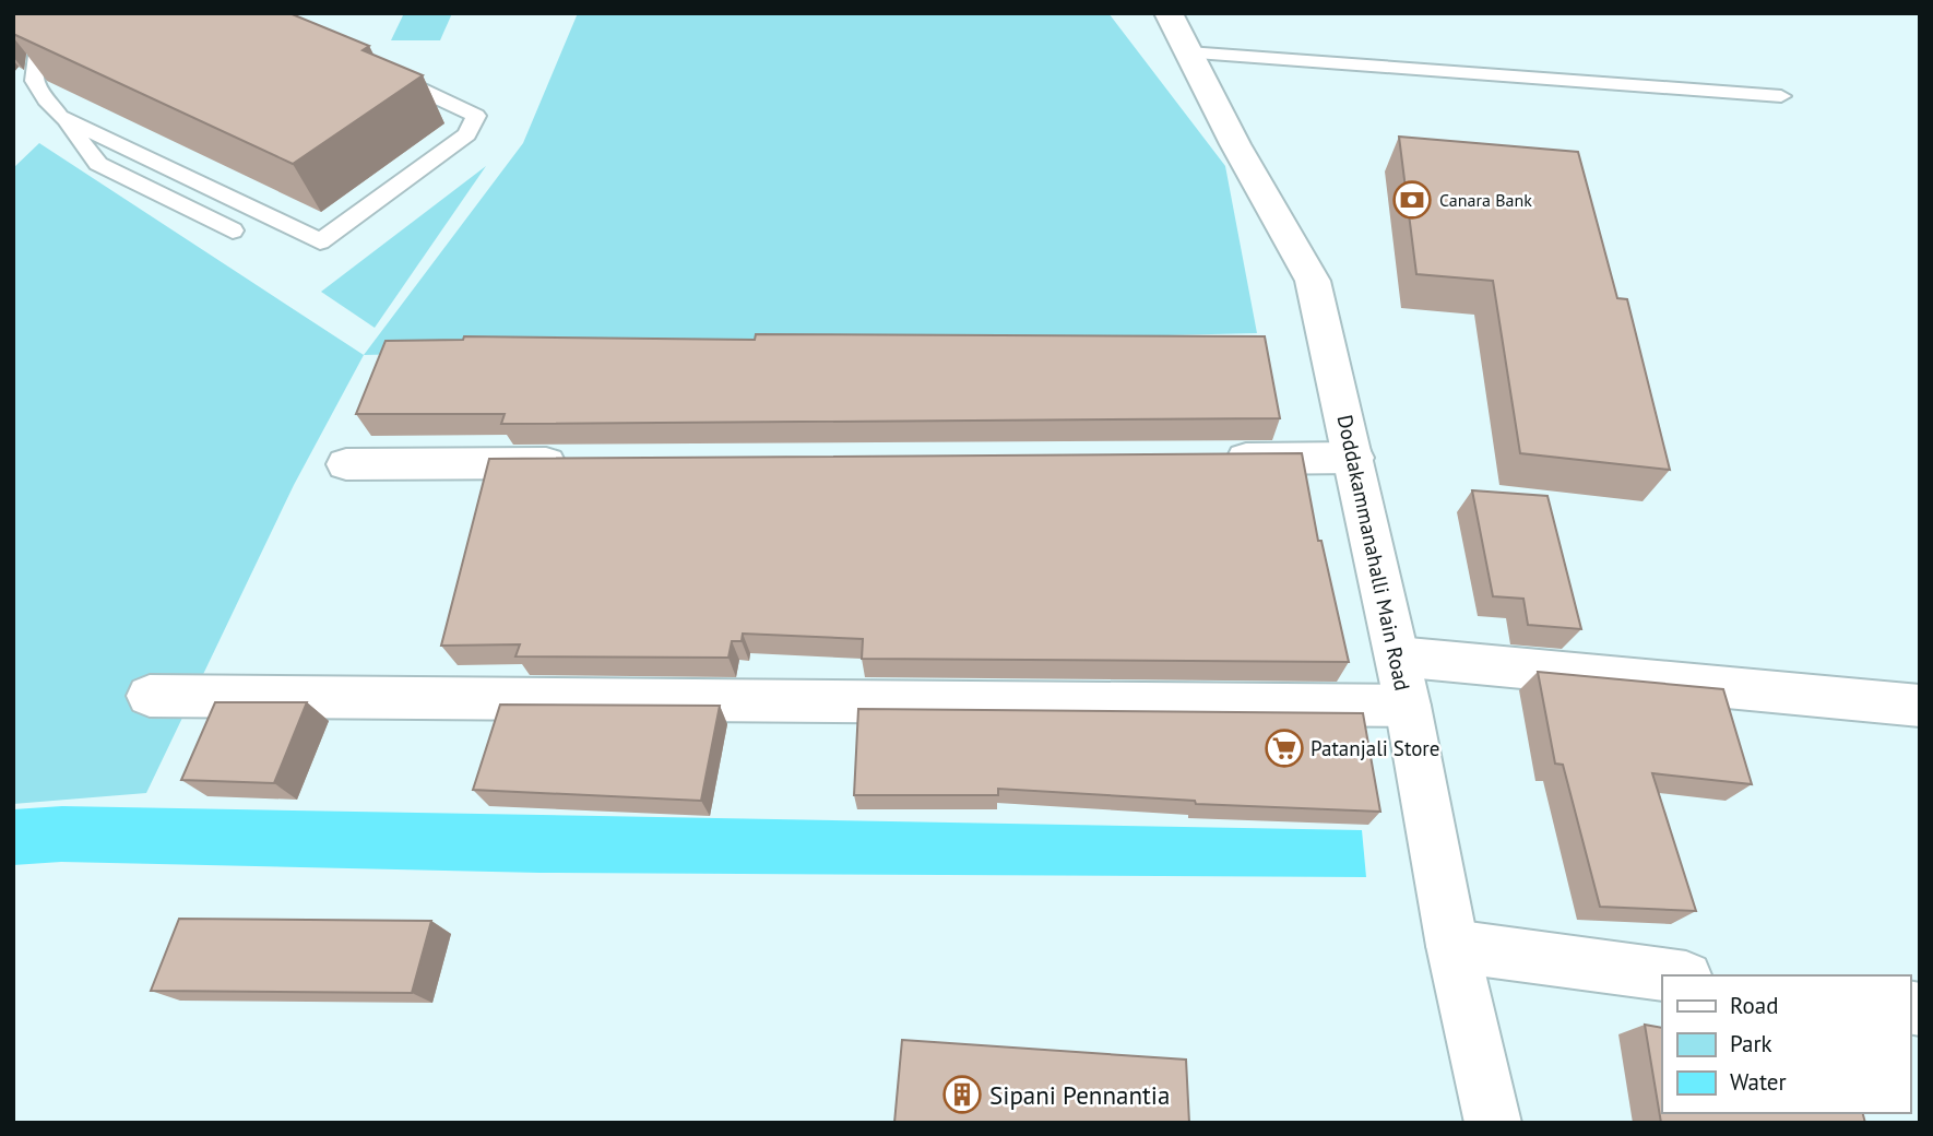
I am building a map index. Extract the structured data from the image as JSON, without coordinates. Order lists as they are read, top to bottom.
{
  "streets": {
    "street": ["Doddakammanahalli Main Road"]
  },
  "places": {
    "bank": ["Canara Bank"],
    "supermarket": ["Patanjali Store"],
    "building": ["Sipani Pennantia"]
  },
  "legend": ["Road", "Park", "Water"]
}
